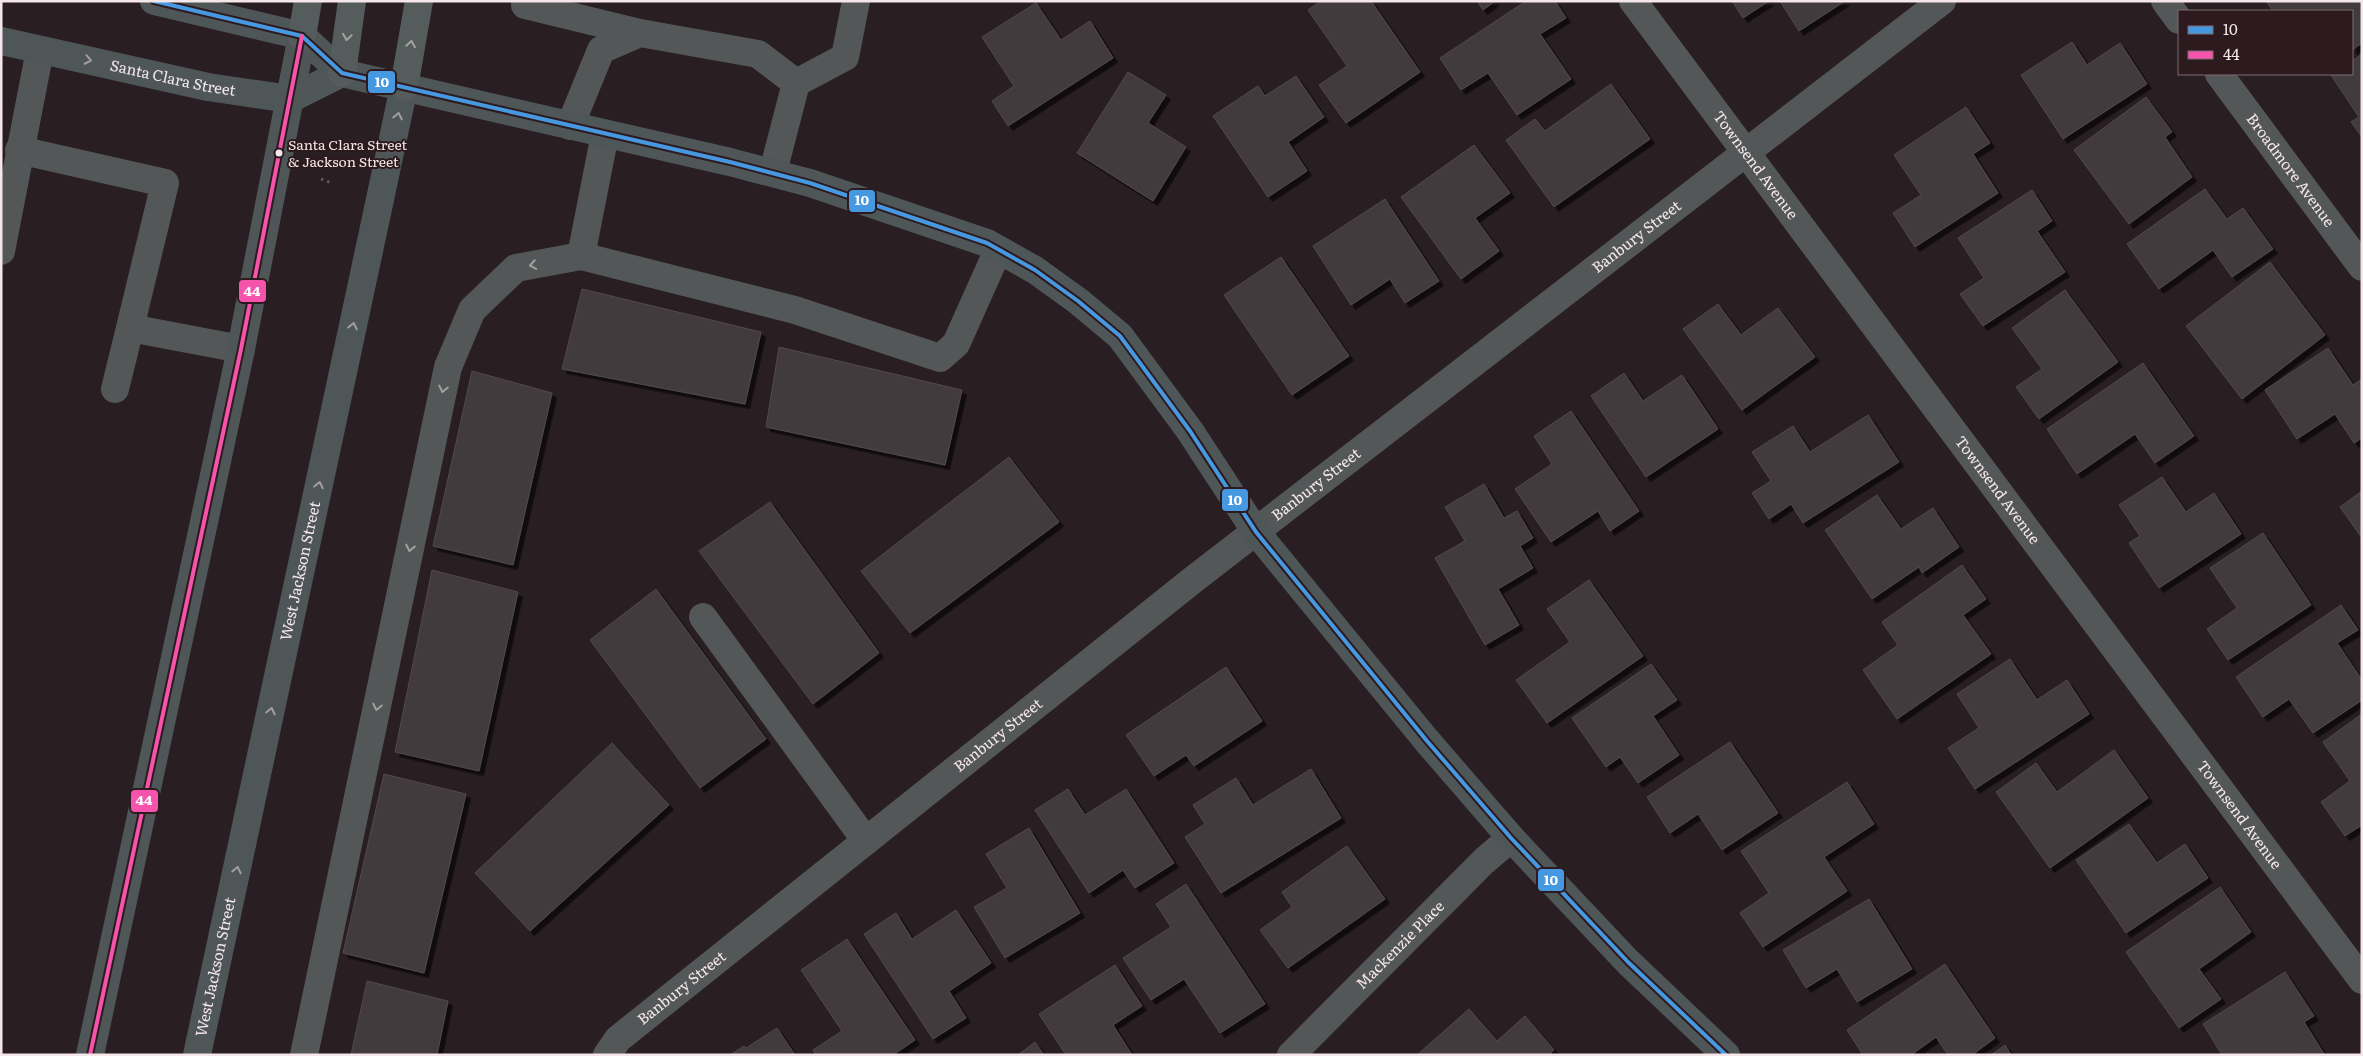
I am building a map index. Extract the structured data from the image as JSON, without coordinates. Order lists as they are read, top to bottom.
{
  "streets": {
    "main road": ["Santa Clara Street", "West Jackson Street"],
    "street": [
      "Townsend Avenue",
      "Broadmore Avenue",
      "Banbury Street",
      "Mackenzie Place"
    ]
  },
  "crossings": [
    ["Townsend Avenue", "Banbury Street"]
  ],
  "places": ["Santa Clara Street & Jackson Street"],
  "lines": ["transit line 10", "transit line 44"],
  "legend": ["10", "44"]
}
